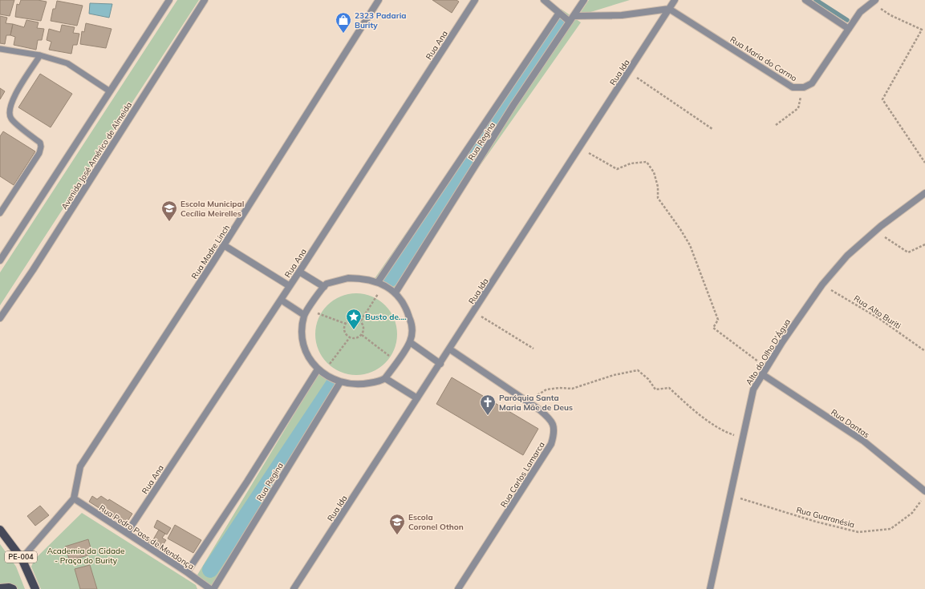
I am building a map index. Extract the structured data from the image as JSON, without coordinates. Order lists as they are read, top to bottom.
{
  "streets": {
    "main road": ["PE-004"],
    "street": [
      "Rua Ana",
      "Rua Maria do Carmo",
      "Rua Ida",
      "Rua Regina",
      "Avenida José Américo de Almeida",
      "Rua Madre Linch",
      "Alto do Olho D'Água",
      "Rua Dantas",
      "Rua Carlos Lamarca",
      "Rua Pedro Paes de Mendonça"
    ],
    "path": ["Rua Alto Buriti", "Rua Guaranésia"]
  },
  "crossings": [
    ["Rua Ana", "Rua Pedro Paes de Mendonça"],
    ["Rua Maria do Carmo", "Rua Ida"],
    ["Rua Ida", "Rua Carlos Lamarca"],
    ["Rua Madre Linch", "Rua Pedro Paes de Mendonça"],
    ["Rua Alto Buriti", "Alto do Olho D'Água"],
    ["Alto do Olho D'Água", "Rua Dantas"],
    ["Alto do Olho D'Água", "Rua Guaranésia"]
  ],
  "parks": ["Academia da Cidade - Praça do Burity"],
  "places": {
    "shop": ["2323 Padaria Burity"],
    "school or university": ["Escola Municipal Cecília Meirelles", "Escola Coronel Othon"],
    "place": ["Busto de...."],
    "church": ["Paróquia Santa Maria Mãe de Deus"]
  }
}
